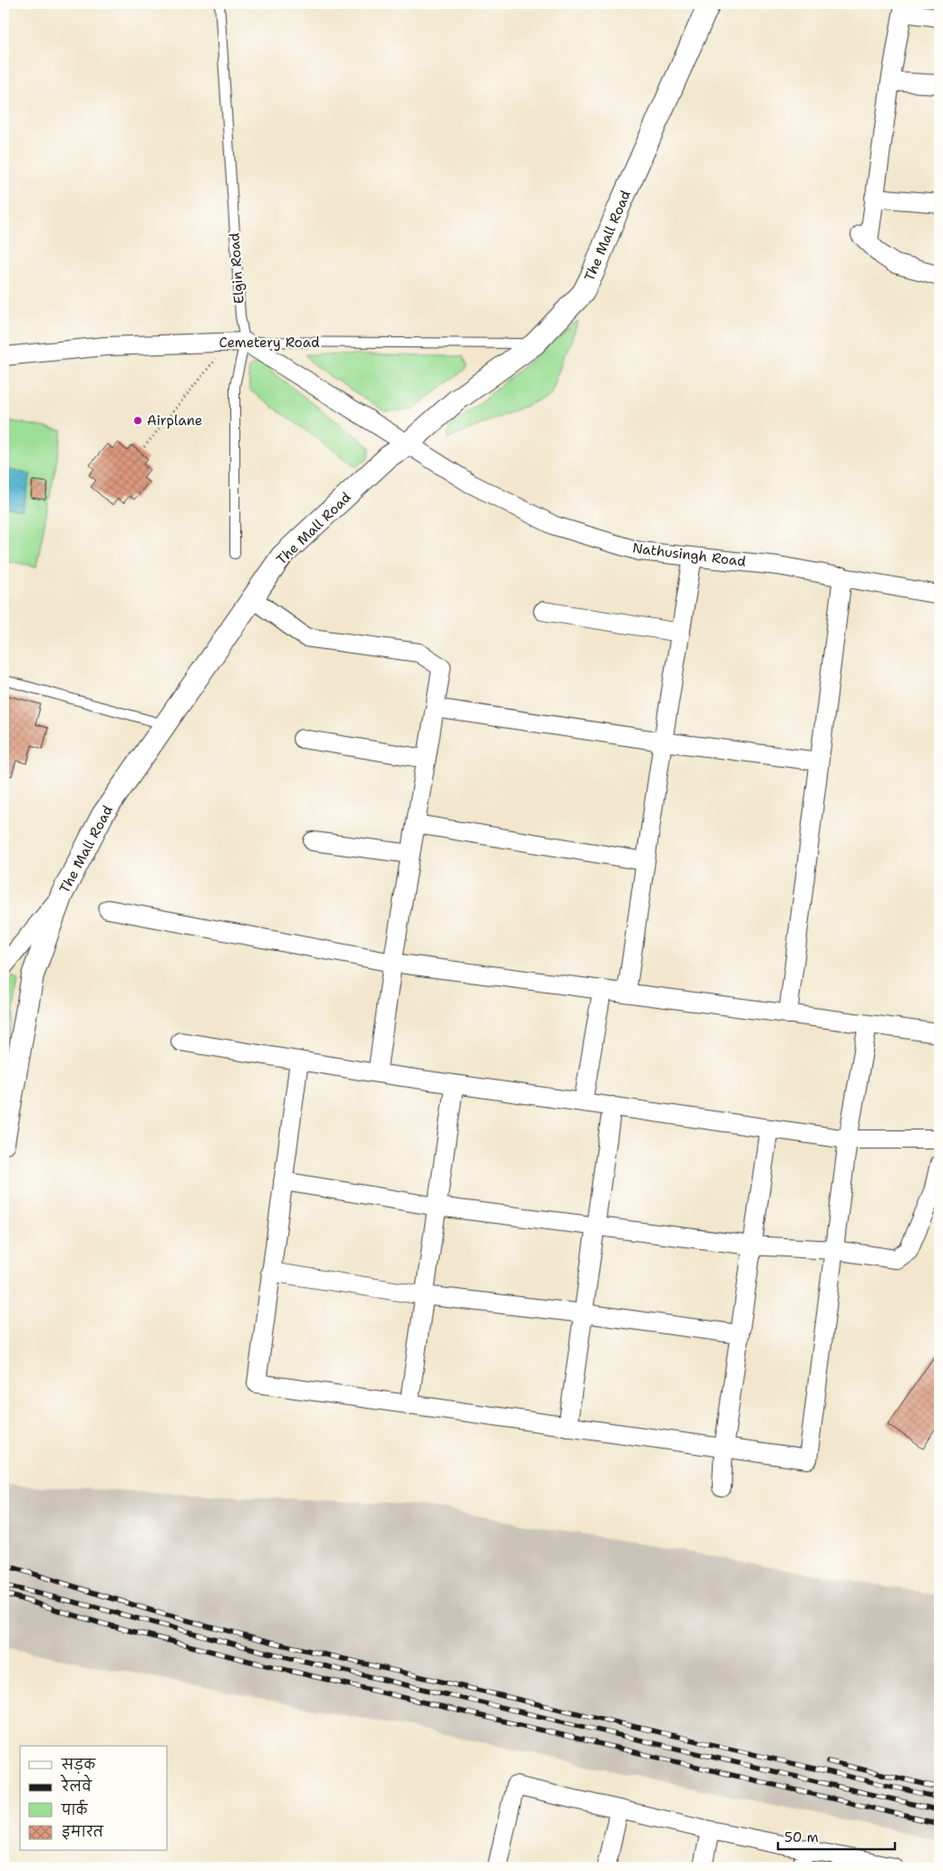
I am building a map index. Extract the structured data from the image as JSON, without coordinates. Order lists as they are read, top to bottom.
{
  "streets": {
    "street": ["The Mall Road", "Cemetery Road", "Nathusingh Road"],
    "lane": ["Elgin Road"]
  },
  "crossings": [
    ["The Mall Road", "Cemetery Road"],
    ["The Mall Road", "Nathusingh Road"],
    ["Elgin Road", "Cemetery Road"]
  ],
  "places": ["Airplane"],
  "legend": [
    "सड़क",
    "रेलवे",
    "पार्क",
    "इमारत"
  ],
  "scale_bar": "50 m"
}
